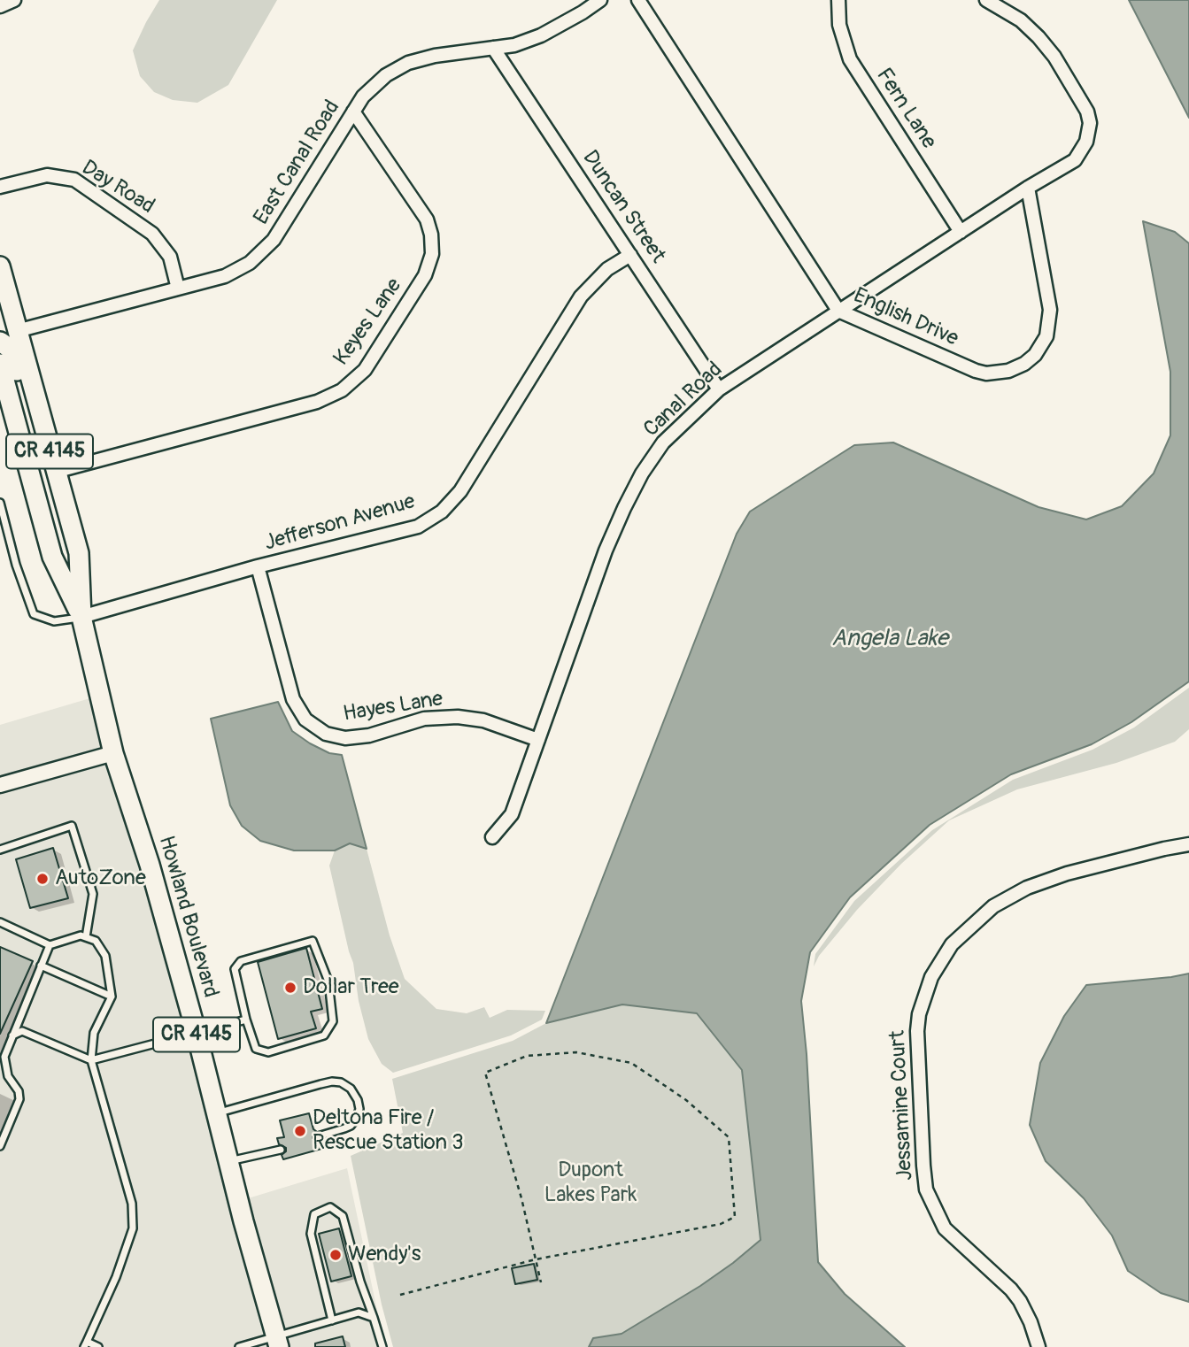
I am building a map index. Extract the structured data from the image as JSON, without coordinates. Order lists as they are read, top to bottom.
{
  "streets": {
    "main road": ["CR 4145", "Howland Boulevard"],
    "street": [
      "Fern Lane",
      "East Canal Road",
      "Day Road",
      "Duncan Street",
      "English Drive",
      "Keyes Lane",
      "Canal Road",
      "Jefferson Avenue",
      "Hayes Lane",
      "Jessamine Court"
    ]
  },
  "crossings": [
    ["Fern Lane", "Canal Road"],
    ["East Canal Road", "Day Road"],
    ["East Canal Road", "Duncan Street"],
    ["East Canal Road", "Keyes Lane"],
    ["East Canal Road", "Howland Boulevard"],
    ["Duncan Street", "Canal Road"],
    ["Duncan Street", "Jefferson Avenue"],
    ["English Drive", "Canal Road"],
    ["Keyes Lane", "Howland Boulevard"],
    ["Canal Road", "Hayes Lane"],
    ["Jefferson Avenue", "Hayes Lane"],
    ["Jefferson Avenue", "Howland Boulevard"]
  ],
  "water": ["Angela Lake"],
  "parks": ["Dupont Lakes Park"],
  "places": [
    "AutoZone",
    "Dollar Tree",
    "Deltona Fire / Rescue Station 3",
    "Wendy's"
  ]
}
